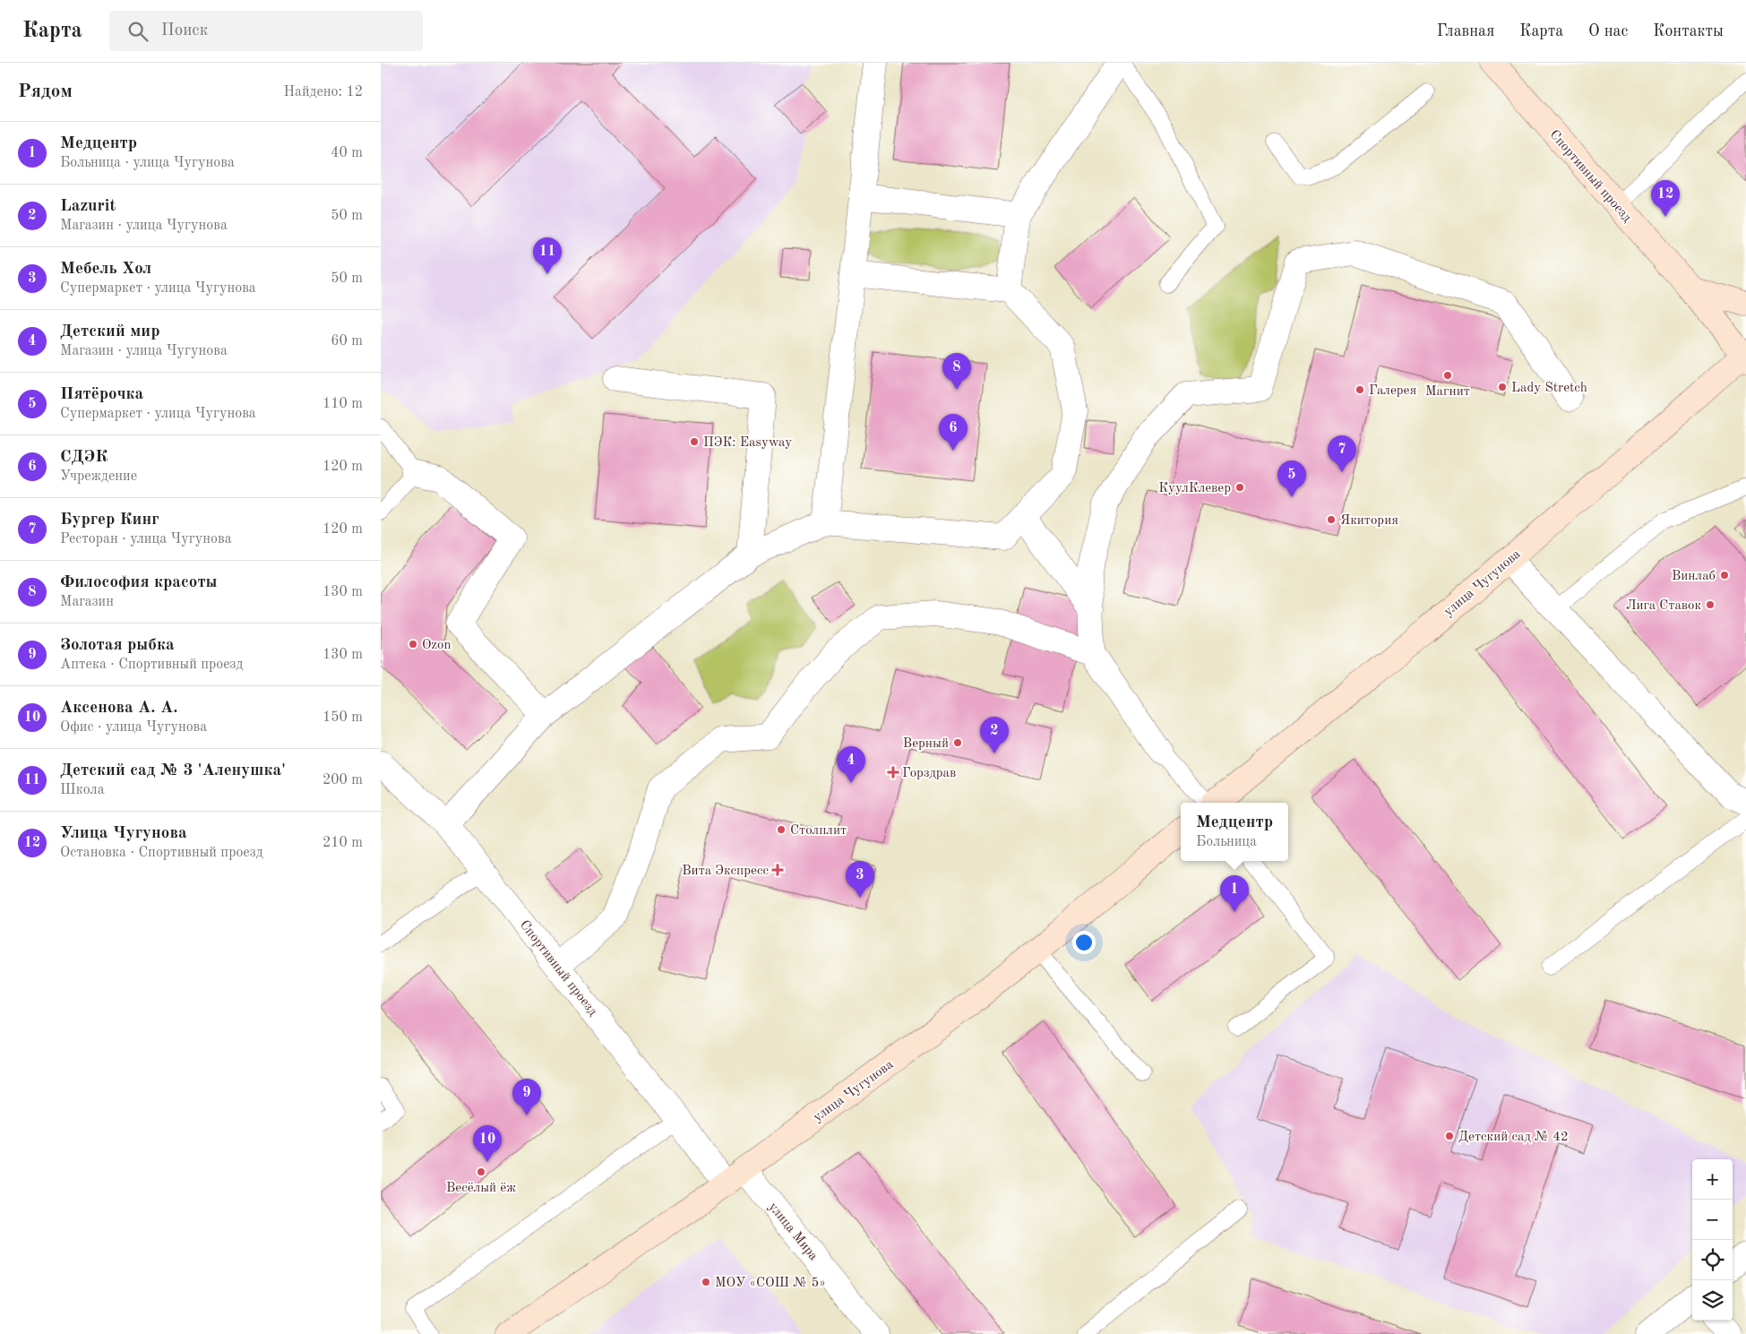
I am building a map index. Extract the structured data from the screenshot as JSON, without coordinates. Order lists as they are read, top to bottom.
{
  "streets": {
    "main road": ["Спортивный проезд", "улица Чугунова"],
    "street": ["улица Мира"]
  },
  "crossings": [
    ["Спортивный проезд", "улица Чугунова"],
    ["улица Чугунова", "улица Мира"]
  ],
  "places": {
    "other": [
      "Магнит",
      "Lady Stretch",
      "Галерея",
      "ПЭК: Easyway",
      "КуулКлевер",
      "Якитория",
      "Винлаб",
      "Лига Ставок",
      "Ozon",
      "Верный",
      "Столплит",
      "Детский сад № 42",
      "Весёлый ёж",
      "МОУ «СОШ № 5»"
    ],
    "health": ["Горздрав", "Вита Экспресс"]
  },
  "page": {
    "header": "Карта",
    "search": "Поиск",
    "nav": [
      "Главная",
      "Карта",
      "О нас",
      "Контакты"
    ],
    "heading": ["Рядом", "Найдено: 12"],
    "list": [
      {
        "mark": "1",
        "name": "Медцентр",
        "note": "Больница · улица Чугунова",
        "value": "40 m"
      },
      {
        "mark": "2",
        "name": "Lazurit",
        "note": "Магазин · улица Чугунова",
        "value": "50 m"
      },
      {
        "mark": "3",
        "name": "Мебель Хол",
        "note": "Супермаркет · улица Чугунова",
        "value": "50 m"
      },
      {
        "mark": "4",
        "name": "Детский мир",
        "note": "Магазин · улица Чугунова",
        "value": "60 m"
      },
      {
        "mark": "5",
        "name": "Пятёрочка",
        "note": "Супермаркет · улица Чугунова",
        "value": "110 m"
      },
      {
        "mark": "6",
        "name": "СДЭК",
        "note": "Учреждение",
        "value": "120 m"
      },
      {
        "mark": "7",
        "name": "Бургер Кинг",
        "note": "Ресторан · улица Чугунова",
        "value": "120 m"
      },
      {
        "mark": "8",
        "name": "Философия красоты",
        "note": "Магазин",
        "value": "130 m"
      },
      {
        "mark": "9",
        "name": "Золотая рыбка",
        "note": "Аптека · Спортивный проезд",
        "value": "130 m"
      },
      {
        "mark": "10",
        "name": "Аксенова А. А.",
        "note": "Офис · улица Чугунова",
        "value": "150 m"
      },
      {
        "mark": "11",
        "name": "Детский сад № 3 'Аленушка'",
        "note": "Школа",
        "value": "200 m"
      },
      {
        "mark": "12",
        "name": "Улица Чугунова",
        "note": "Остановка · Спортивный проезд",
        "value": "210 m"
      }
    ],
    "pins": [
      "12",
      "11",
      "8",
      "6",
      "7",
      "5",
      "2",
      "4",
      "3",
      "1",
      "9",
      "10"
    ],
    "popup": ["Медцентр", "Больница"],
    "map_buttons": ["+", "−"]
  }
}
